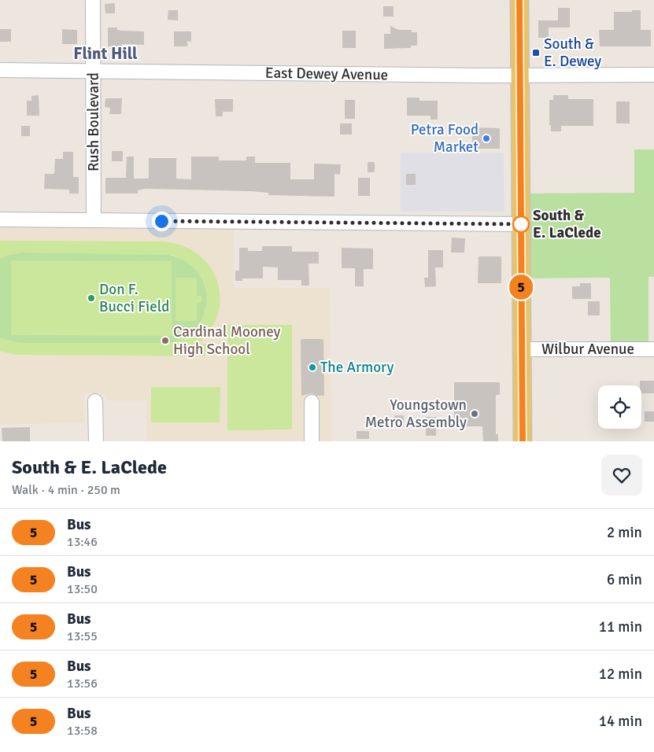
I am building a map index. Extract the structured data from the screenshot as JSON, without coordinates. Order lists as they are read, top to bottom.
{
  "streets": {
    "street": ["East Dewey Avenue", "Rush Boulevard", "Wilbur Avenue"]
  },
  "crossings": [
    ["East Dewey Avenue", "Rush Boulevard"]
  ],
  "districts": ["Flint Hill"],
  "places": {
    "transit": ["South & E. Dewey"],
    "other": [
      "Petra Food Market",
      "South & E. LaClede",
      "Don F. Bucci Field",
      "Cardinal Mooney High School",
      "The Armory",
      "Youngstown Metro Assembly"
    ]
  },
  "lines": ["bus line 5"],
  "page": {
    "on_map": "5",
    "heading": ["South & E. LaClede", "Walk · 4 min · 250 m"],
    "list": [
      {
        "mark": "5",
        "name": "Bus",
        "note": "13:46",
        "value": "2 min"
      },
      {
        "mark": "5",
        "name": "Bus",
        "note": "13:50",
        "value": "6 min"
      },
      {
        "mark": "5",
        "name": "Bus",
        "note": "13:55",
        "value": "11 min"
      },
      {
        "mark": "5",
        "name": "Bus",
        "note": "13:56",
        "value": "12 min"
      },
      {
        "mark": "5",
        "name": "Bus",
        "note": "13:58",
        "value": "14 min"
      }
    ]
  }
}
